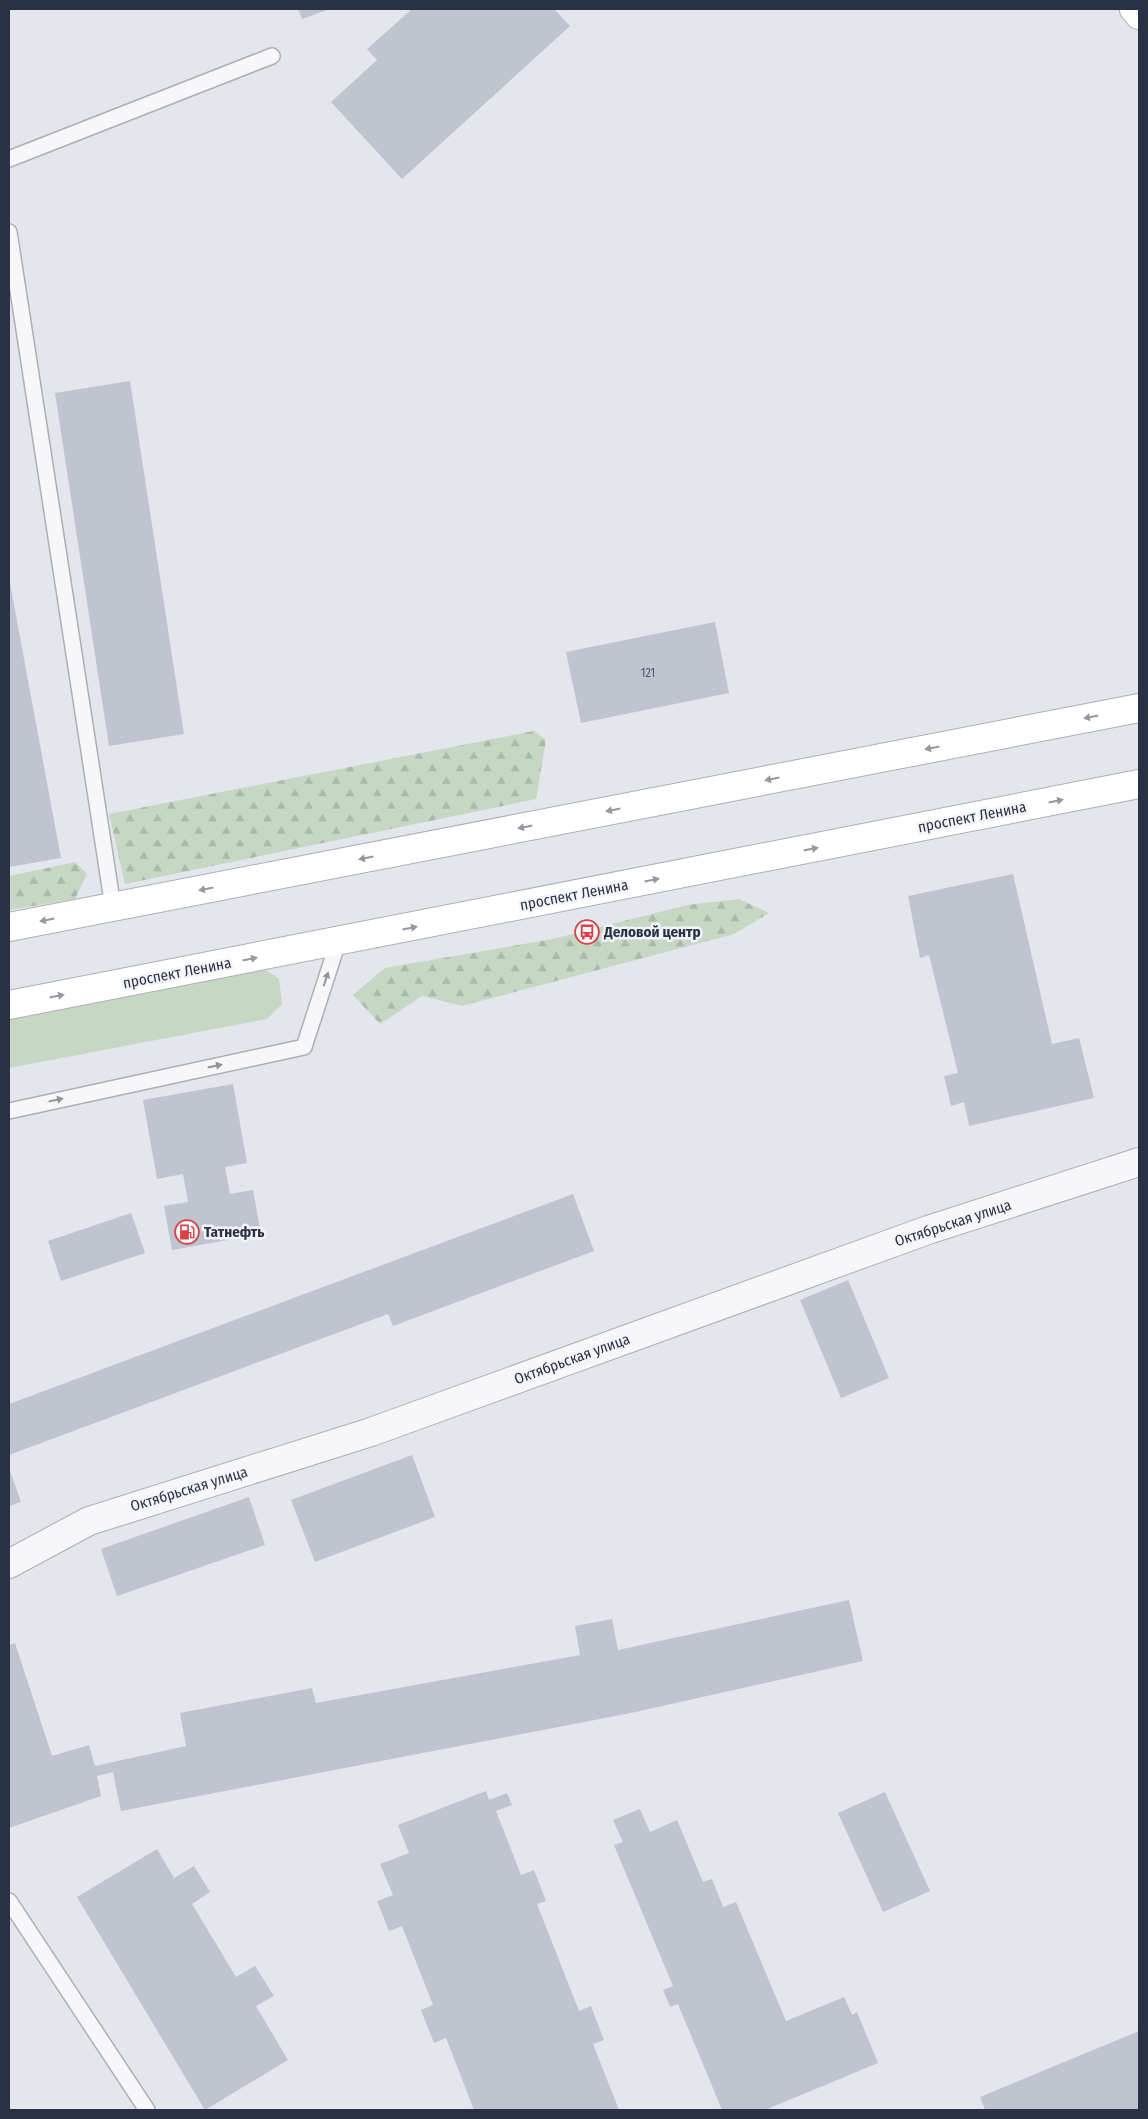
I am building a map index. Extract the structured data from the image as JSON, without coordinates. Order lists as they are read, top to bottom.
{
  "streets": {
    "main road": ["проспект Ленина"],
    "street": ["Октябрьская улица"]
  },
  "places": {
    "bus stop": ["Деловой центр"],
    "fuel station": ["Татнефть"]
  },
  "house_numbers": ["121"]
}
